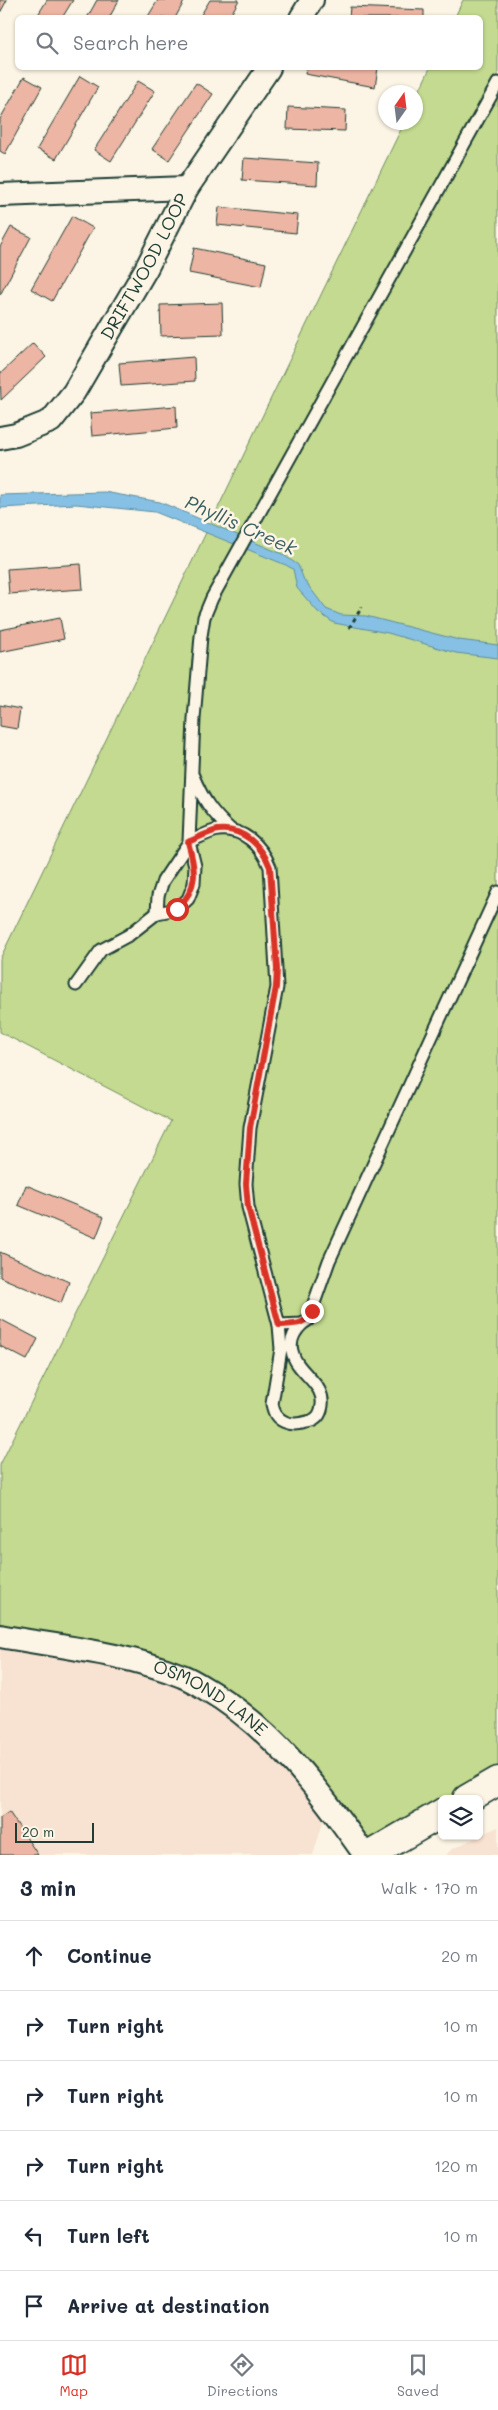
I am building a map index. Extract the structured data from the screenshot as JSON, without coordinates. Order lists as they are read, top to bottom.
{
  "streets": {
    "street": ["DRIFTWOOD LOOP", "OSMOND LANE"]
  },
  "water": ["Phyllis Creek"],
  "scale_bar": "20 m",
  "north": "top",
  "page": {
    "search": "Search here",
    "scale": "20 m",
    "heading": ["3 min", "Walk · 170 m"],
    "list": [
      ["Continue", "20 m"],
      ["Turn right", "10 m"],
      ["Turn right", "10 m"],
      ["Turn right", "120 m"],
      ["Turn left", "10 m"],
      "Arrive at destination"
    ],
    "nav": ["Map", "Directions", "Saved"]
  }
}
